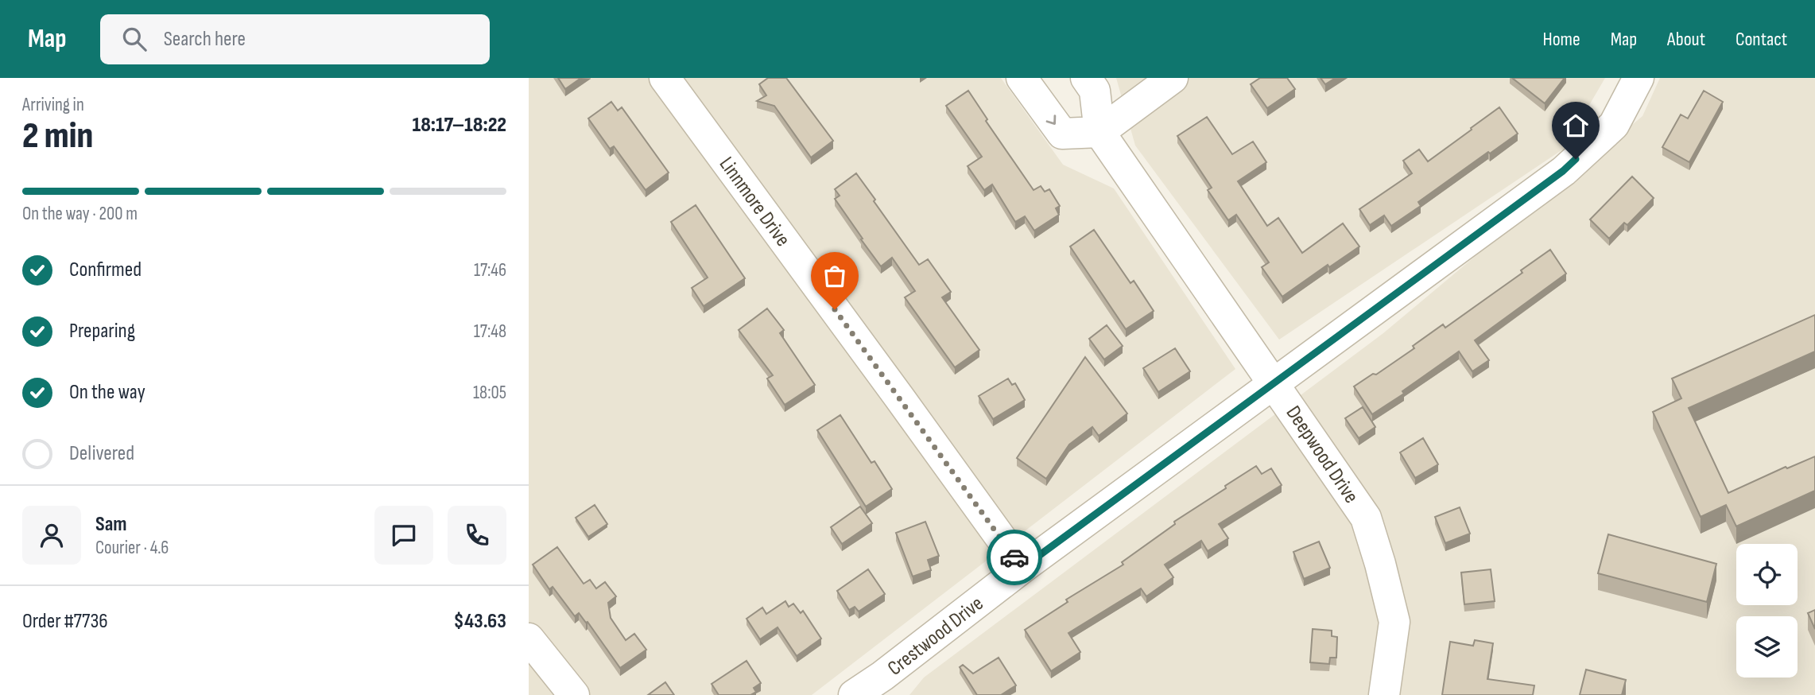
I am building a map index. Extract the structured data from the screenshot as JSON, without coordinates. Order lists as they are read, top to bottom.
{
  "streets": {
    "street": ["Linnmore Drive", "Deepwood Drive", "Crestwood Drive"]
  },
  "crossings": [
    ["Linnmore Drive", "Crestwood Drive"],
    ["Deepwood Drive", "Crestwood Drive"]
  ],
  "page": {
    "header": "Map",
    "search": "Search here",
    "nav": [
      "Home",
      "Map",
      "About",
      "Contact"
    ],
    "heading": ["2 min", "Arriving in", "18:17–18:22"],
    "panel": [
      "Sam",
      "Courier · 4.6",
      "Order #7736",
      "$43.63"
    ],
    "bar": "On the way · 200 m",
    "list": [
      ["Confirmed", "17:46"],
      ["Preparing", "17:48"],
      ["On the way", "18:05"],
      "Delivered"
    ]
  }
}
